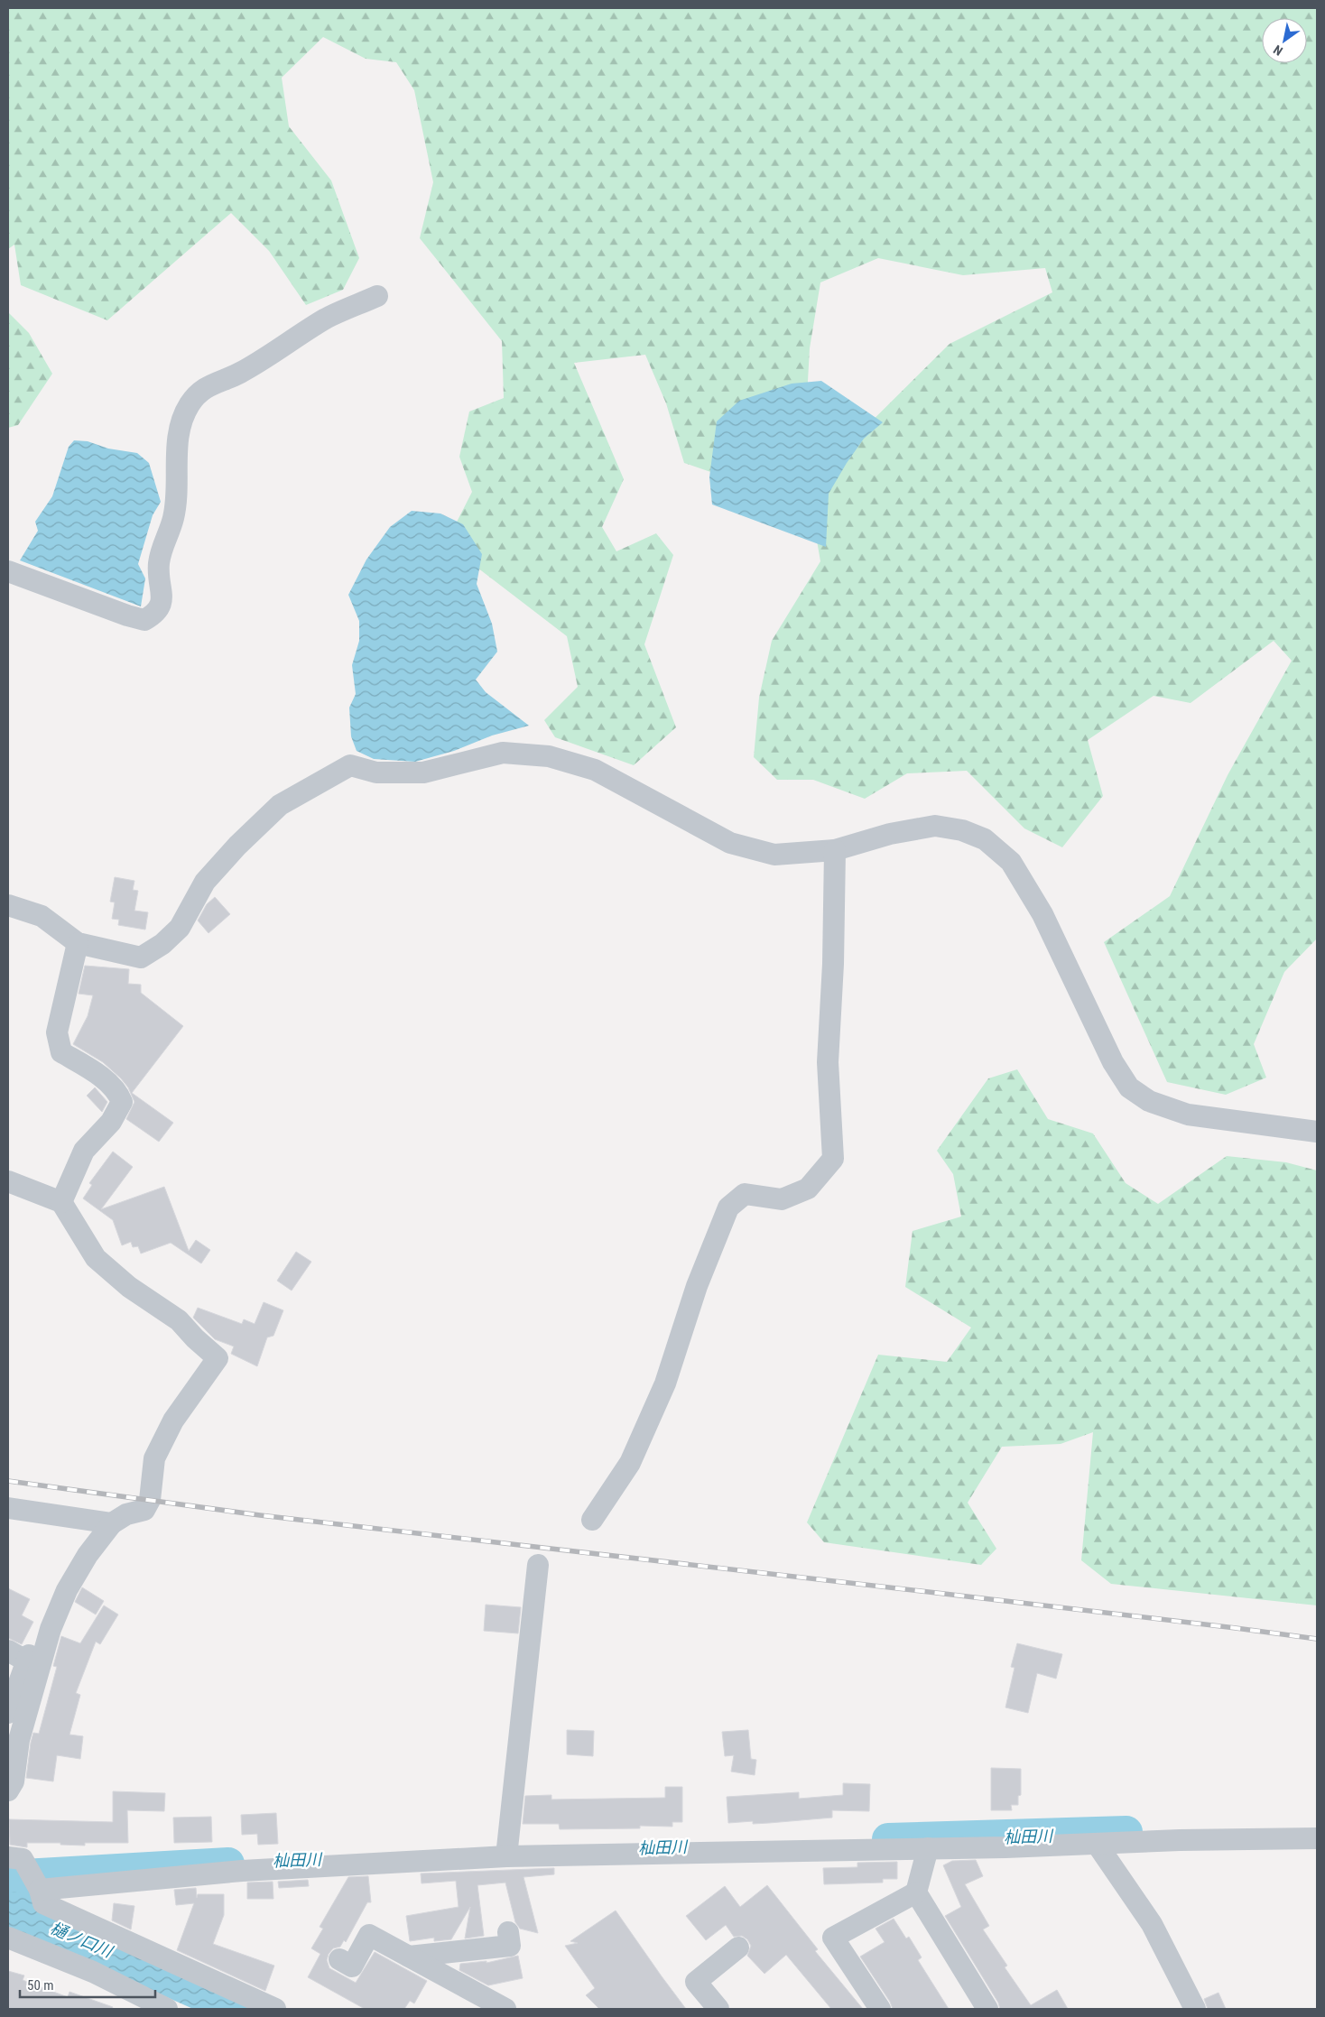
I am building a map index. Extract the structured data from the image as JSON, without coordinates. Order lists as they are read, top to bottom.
{
  "water": ["杣田川", "樋ノ口川"],
  "scale_bar": "50 m",
  "north": "bottom left"
}
